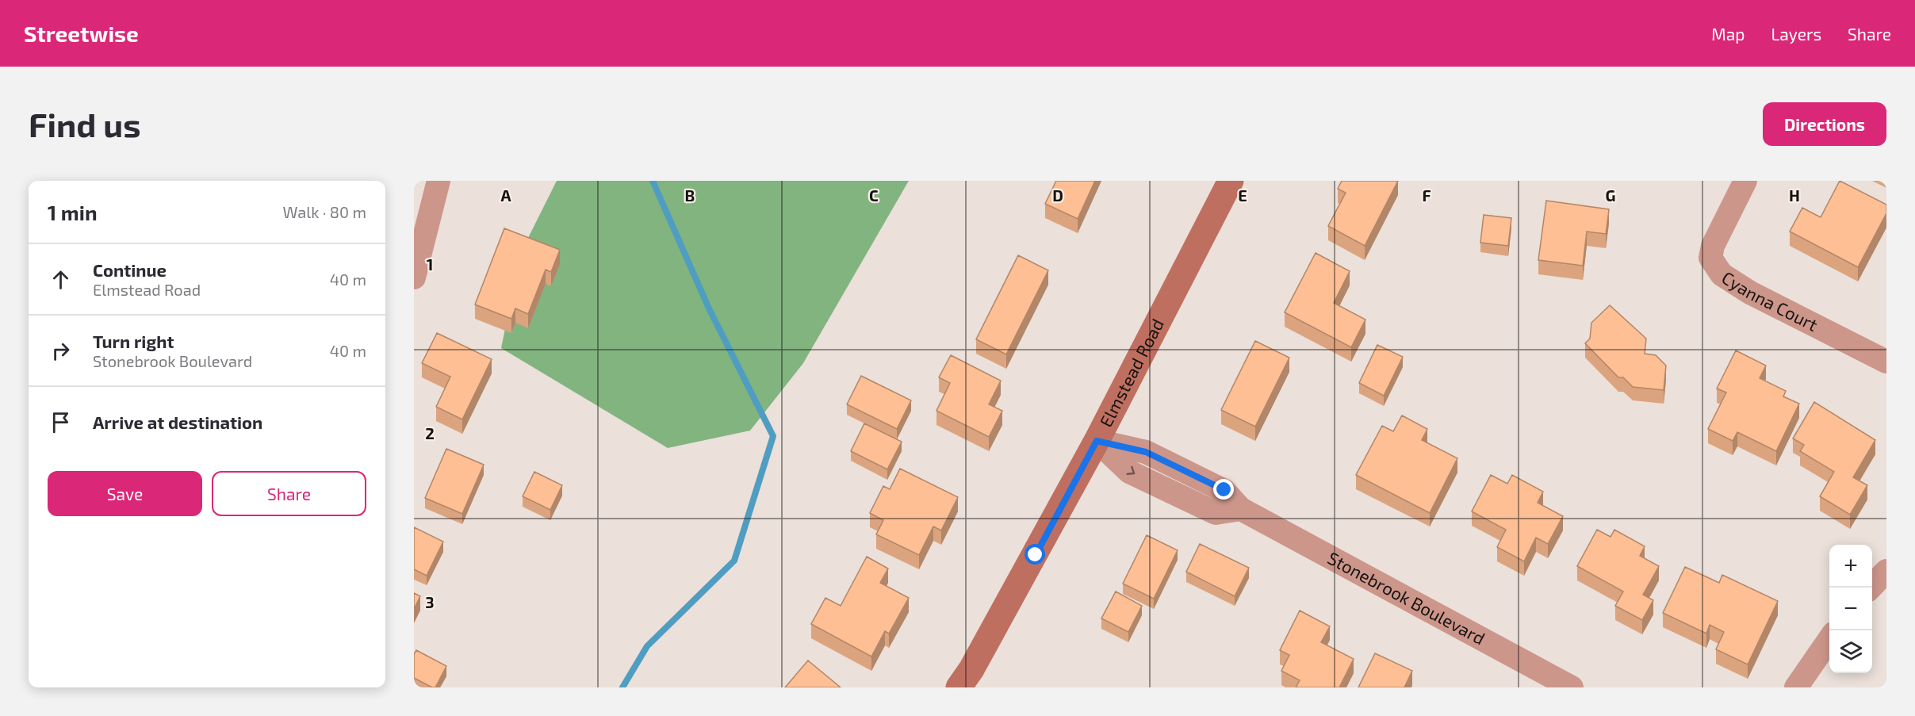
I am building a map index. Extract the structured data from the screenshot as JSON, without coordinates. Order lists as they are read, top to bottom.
{
  "streets": {
    "street": ["Cyanna Court", "Elmstead Road", "Stonebrook Boulevard"]
  },
  "crossings": [
    ["Elmstead Road", "Stonebrook Boulevard"]
  ],
  "page": {
    "header": "Streetwise",
    "nav": ["Map", "Layers", "Share"],
    "buttons": [
      "Directions",
      ["Save", "Share"]
    ],
    "title": "Find us",
    "heading": ["1 min", "Walk · 80 m"],
    "list": [
      ["Continue", "Elmstead Road", "40 m"],
      ["Turn right", "Stonebrook Boulevard", "40 m"],
      "Arrive at destination"
    ],
    "map_buttons": ["+", "−"]
  },
  "grid": {
    "columns": [
      "A",
      "B",
      "C",
      "D",
      "E",
      "F",
      "G",
      "H"
    ],
    "rows": ["1", "2", "3"]
  }
}
